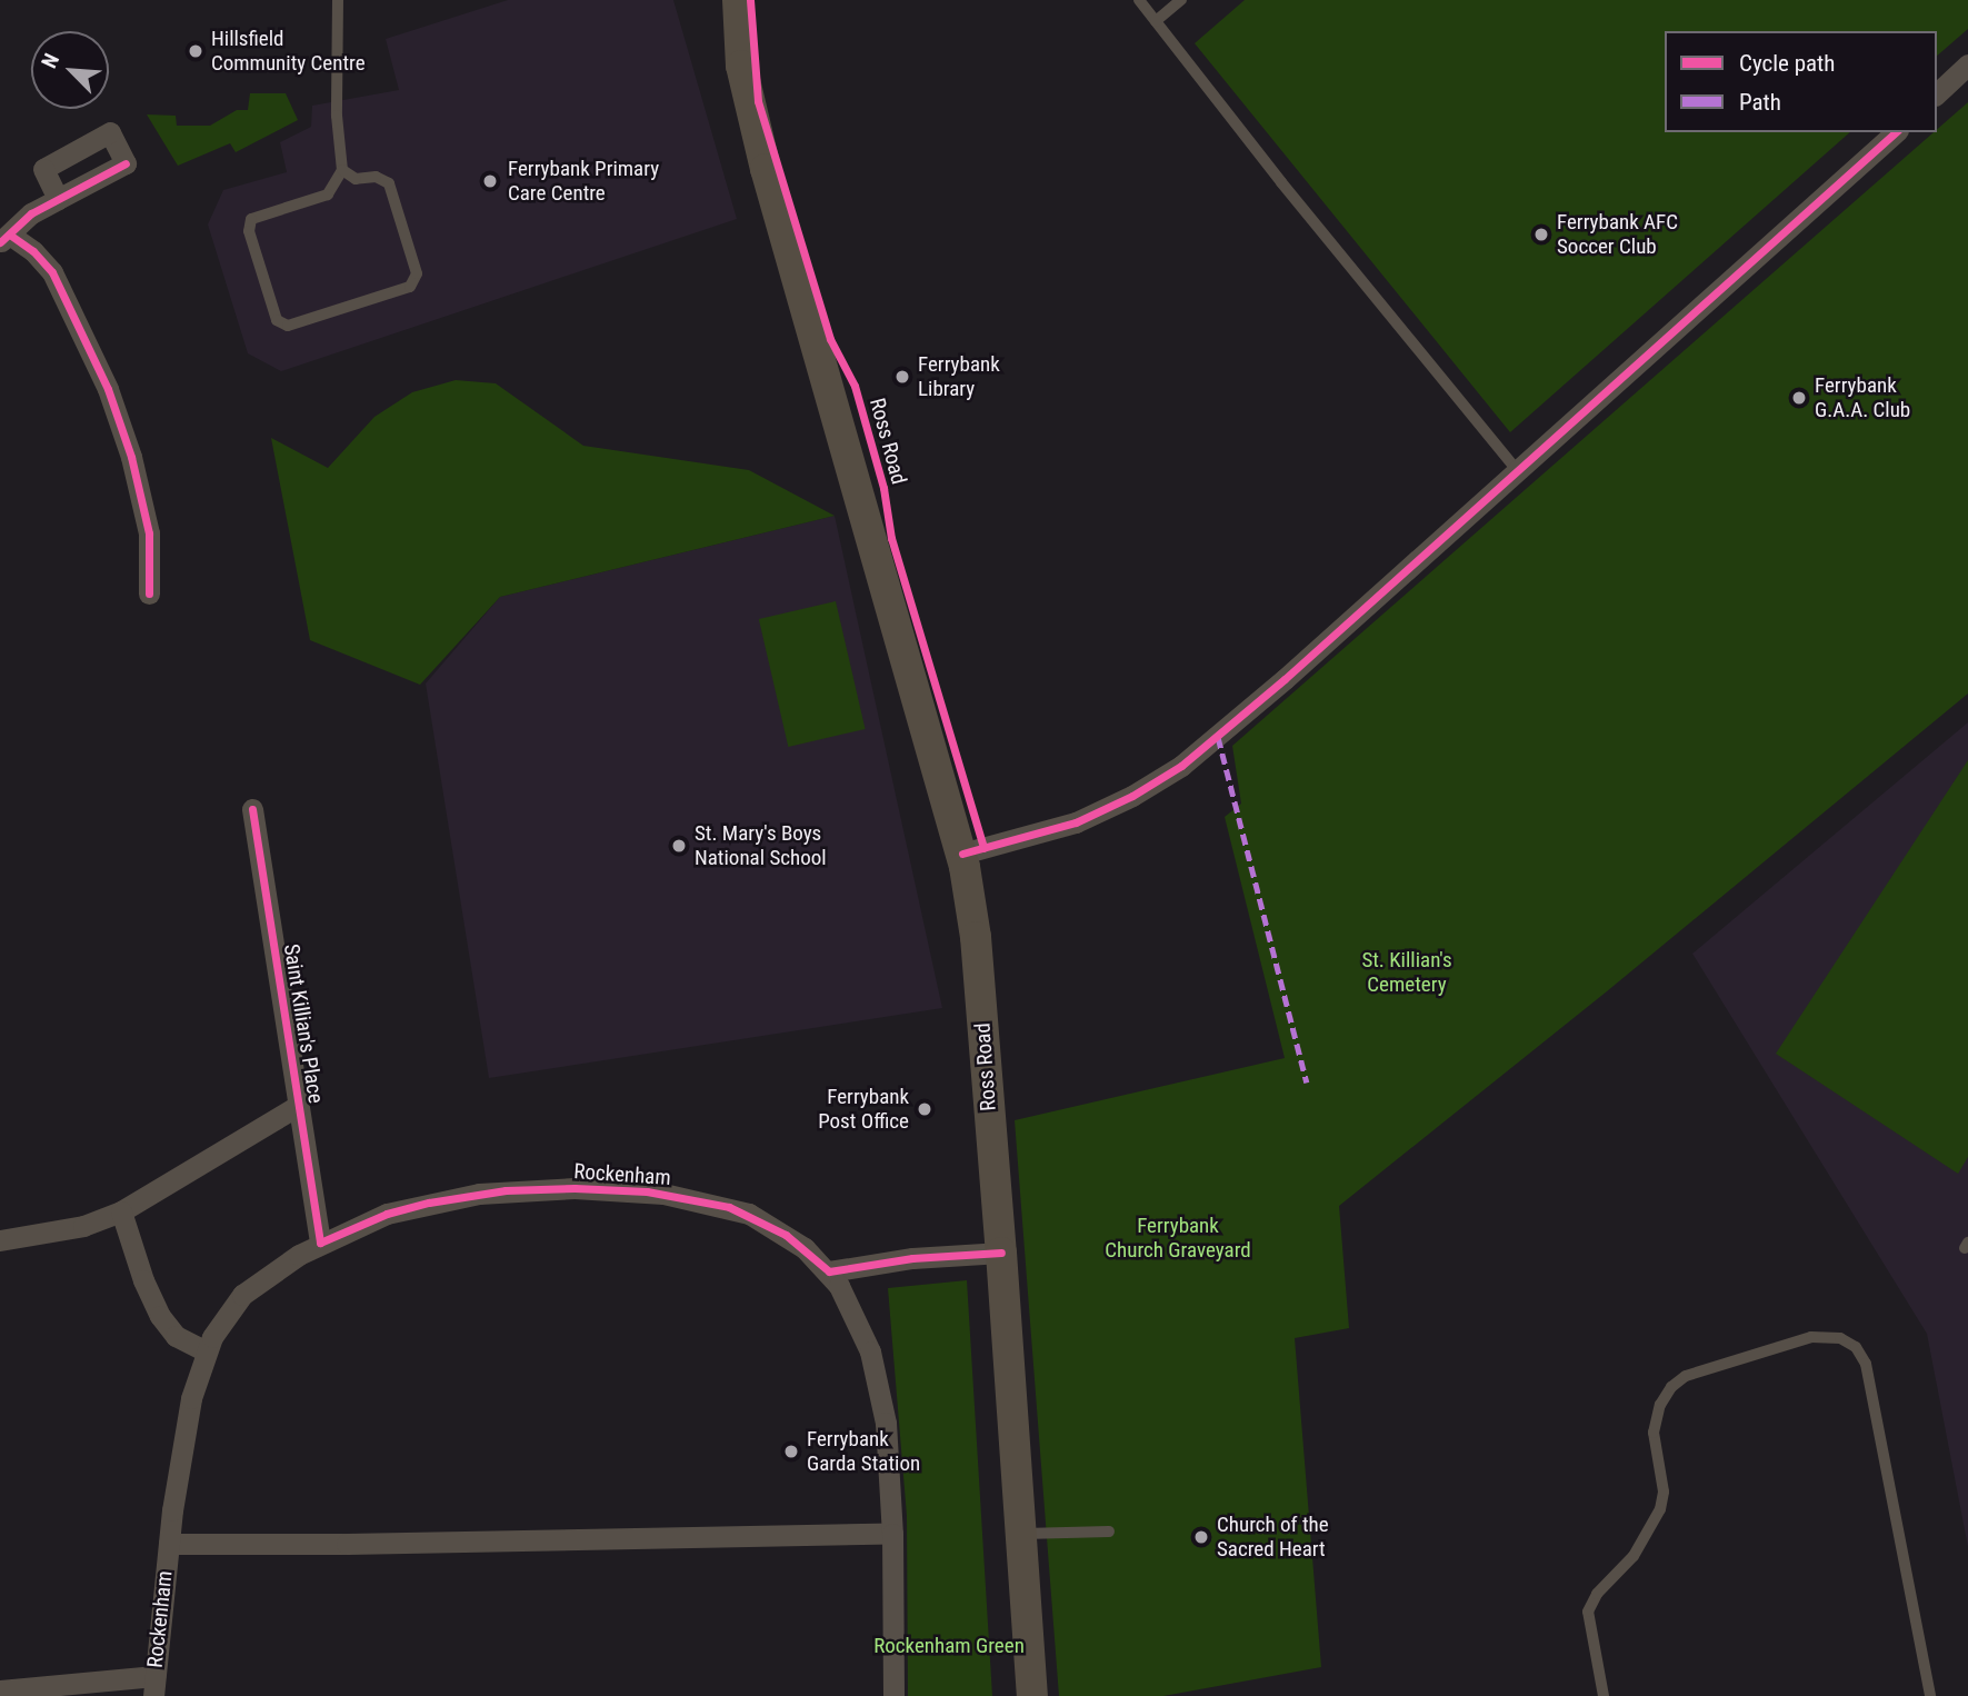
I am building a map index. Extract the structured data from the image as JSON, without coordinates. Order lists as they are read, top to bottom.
{
  "streets": {
    "main road": ["Ross Road"],
    "street": ["Saint Killian's Place", "Rockenham"]
  },
  "crossings": [
    ["Saint Killian's Place", "Rockenham"]
  ],
  "parks": ["St. Killian's Cemetery", "Ferrybank Church Graveyard", "Rockenham Green"],
  "places": [
    "Hillsfield Community Centre",
    "Ferrybank Primary Care Centre",
    "Ferrybank AFC Soccer Club",
    "Ferrybank Library",
    "Ferrybank G.A.A. Club",
    "St. Mary's Boys National School",
    "Ferrybank Post Office",
    "Ferrybank Garda Station",
    "Church of the Sacred Heart"
  ],
  "legend": ["Cycle path", "Path"],
  "north": "top left"
}
